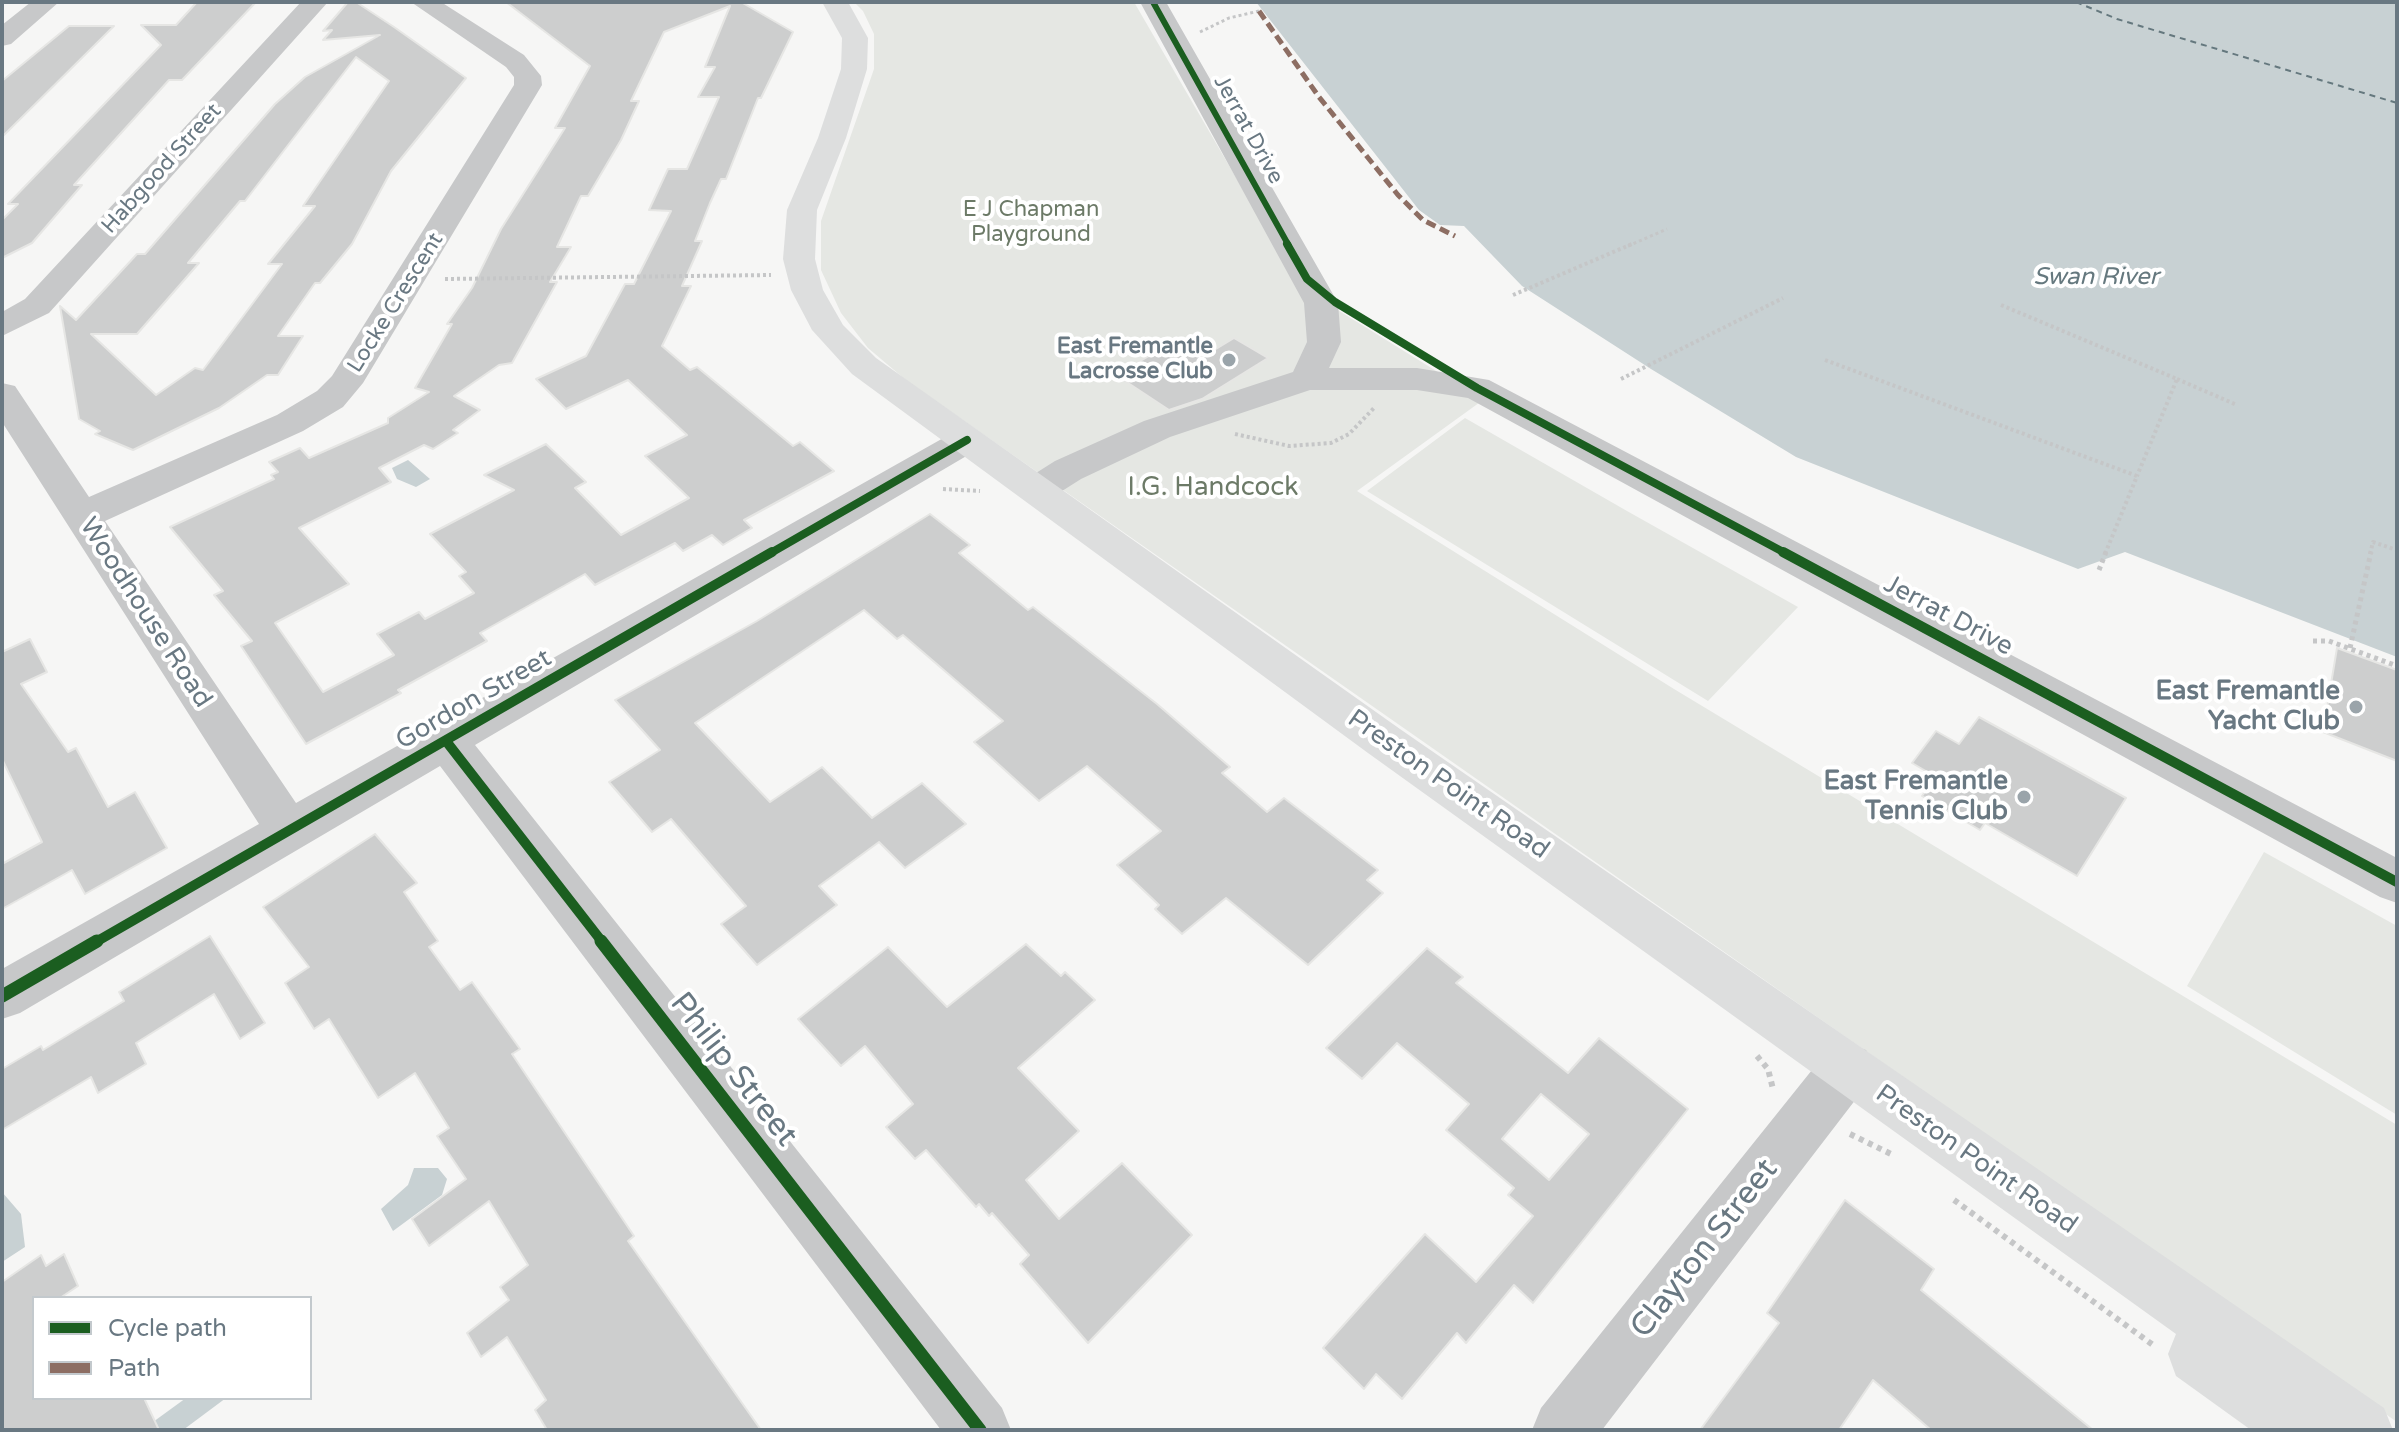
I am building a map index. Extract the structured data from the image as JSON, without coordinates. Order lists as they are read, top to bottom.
{
  "streets": {
    "main road": ["Preston Point Road"],
    "street": [
      "Jerrat Drive",
      "Habgood Street",
      "Locke Crescent",
      "Woodhouse Road",
      "Gordon Street",
      "Philip Street",
      "Clayton Street"
    ]
  },
  "crossings": [
    ["Jerrat Drive", "Preston Point Road"],
    ["Locke Crescent", "Woodhouse Road"],
    ["Woodhouse Road", "Gordon Street"],
    ["Gordon Street", "Preston Point Road"],
    ["Gordon Street", "Philip Street"],
    ["Preston Point Road", "Clayton Street"]
  ],
  "water": ["Swan River"],
  "parks": ["E J Chapman Playground", "I.G. Handcock"],
  "places": ["East Fremantle Lacrosse Club", "East Fremantle Yacht Club", "East Fremantle Tennis Club"],
  "legend": ["Cycle path", "Path"]
}
